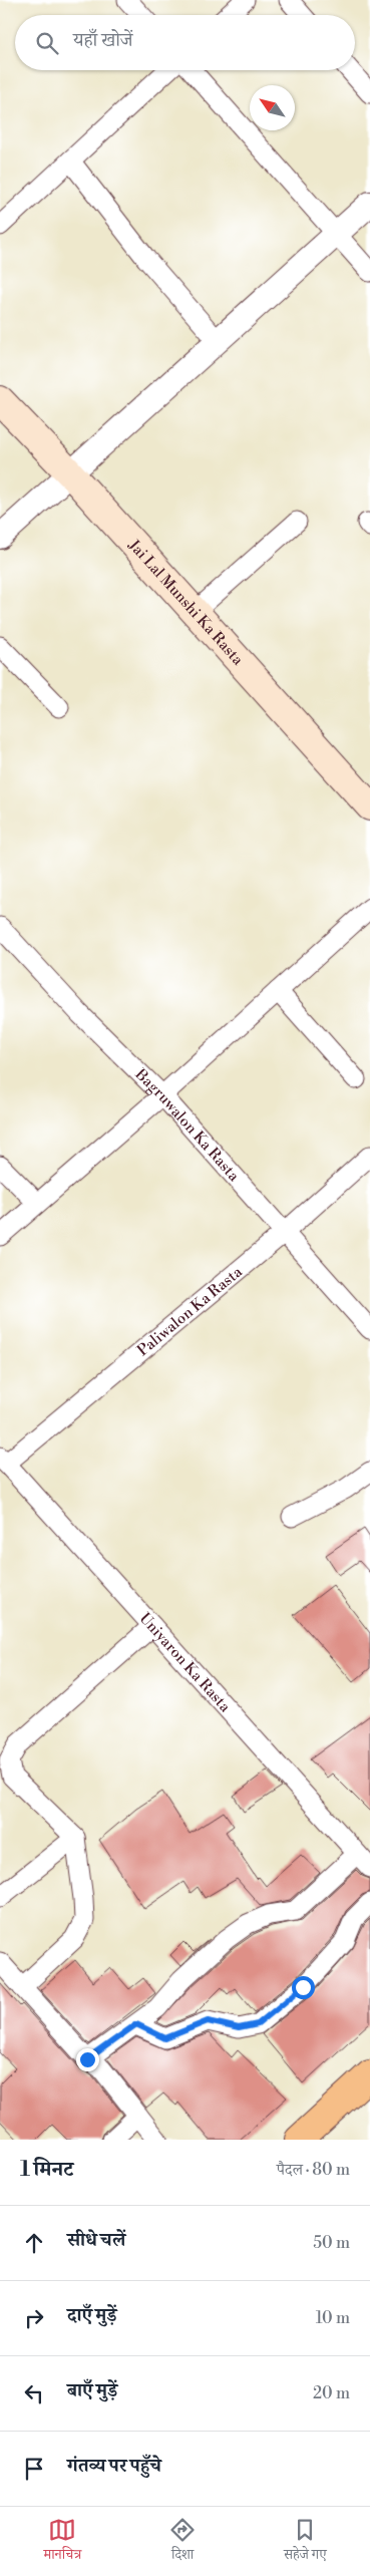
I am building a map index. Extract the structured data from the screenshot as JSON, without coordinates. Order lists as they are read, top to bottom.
{
  "streets": {
    "main road": ["Jai Lal Munshi Ka Rasta"],
    "street": ["Bagruwalon Ka Rasta", "Paliwalon Ka Rasta", "Uniyaron Ka Rasta"]
  },
  "crossings": [
    ["Bagruwalon Ka Rasta", "Paliwalon Ka Rasta"],
    ["Paliwalon Ka Rasta", "Uniyaron Ka Rasta"]
  ],
  "north": "top left",
  "page": {
    "search": "यहाँ खोजें",
    "heading": ["1 मिनट", "पैदल · 80 m"],
    "list": [
      ["सीधे चलें", "50 m"],
      ["दाएँ मुड़ें", "10 m"],
      ["बाएँ मुड़ें", "20 m"],
      "गंतव्य पर पहुँचे"
    ],
    "nav": ["मानचित्र", "दिशा", "सहेजे गए"]
  }
}
